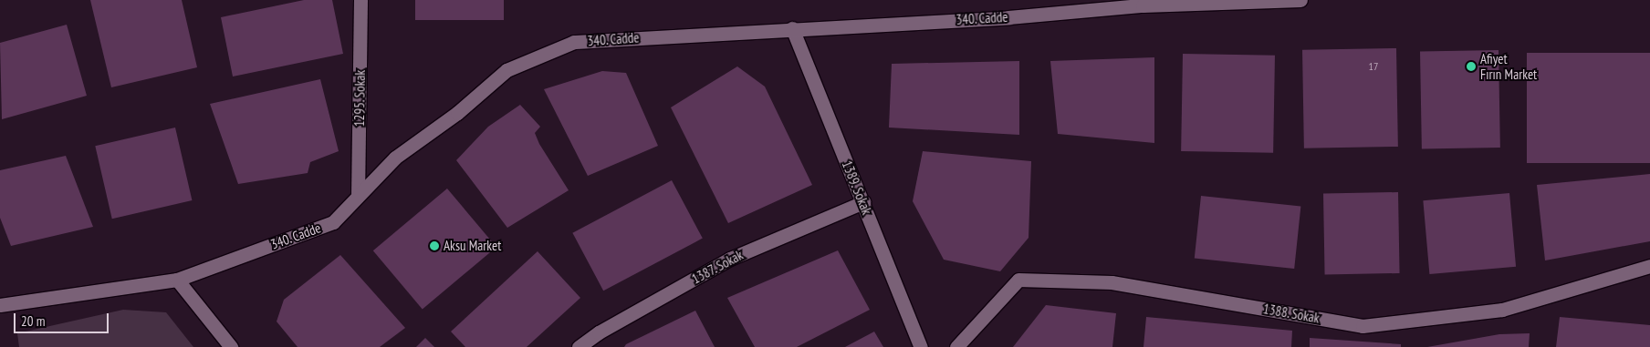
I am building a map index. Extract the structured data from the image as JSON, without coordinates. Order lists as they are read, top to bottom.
{
  "streets": {
    "street": [
      "340. Cadde",
      "1295. Sokak",
      "1389. Sokak",
      "1387. Sokak",
      "1388. Sokak"
    ]
  },
  "crossings": [
    ["340. Cadde", "1295. Sokak"],
    ["340. Cadde", "1389. Sokak"],
    ["1389. Sokak", "1387. Sokak"]
  ],
  "places": ["Afiyet Fırın Market", "Aksu Market"],
  "house_numbers": ["17"],
  "scale_bar": "20 m"
}
